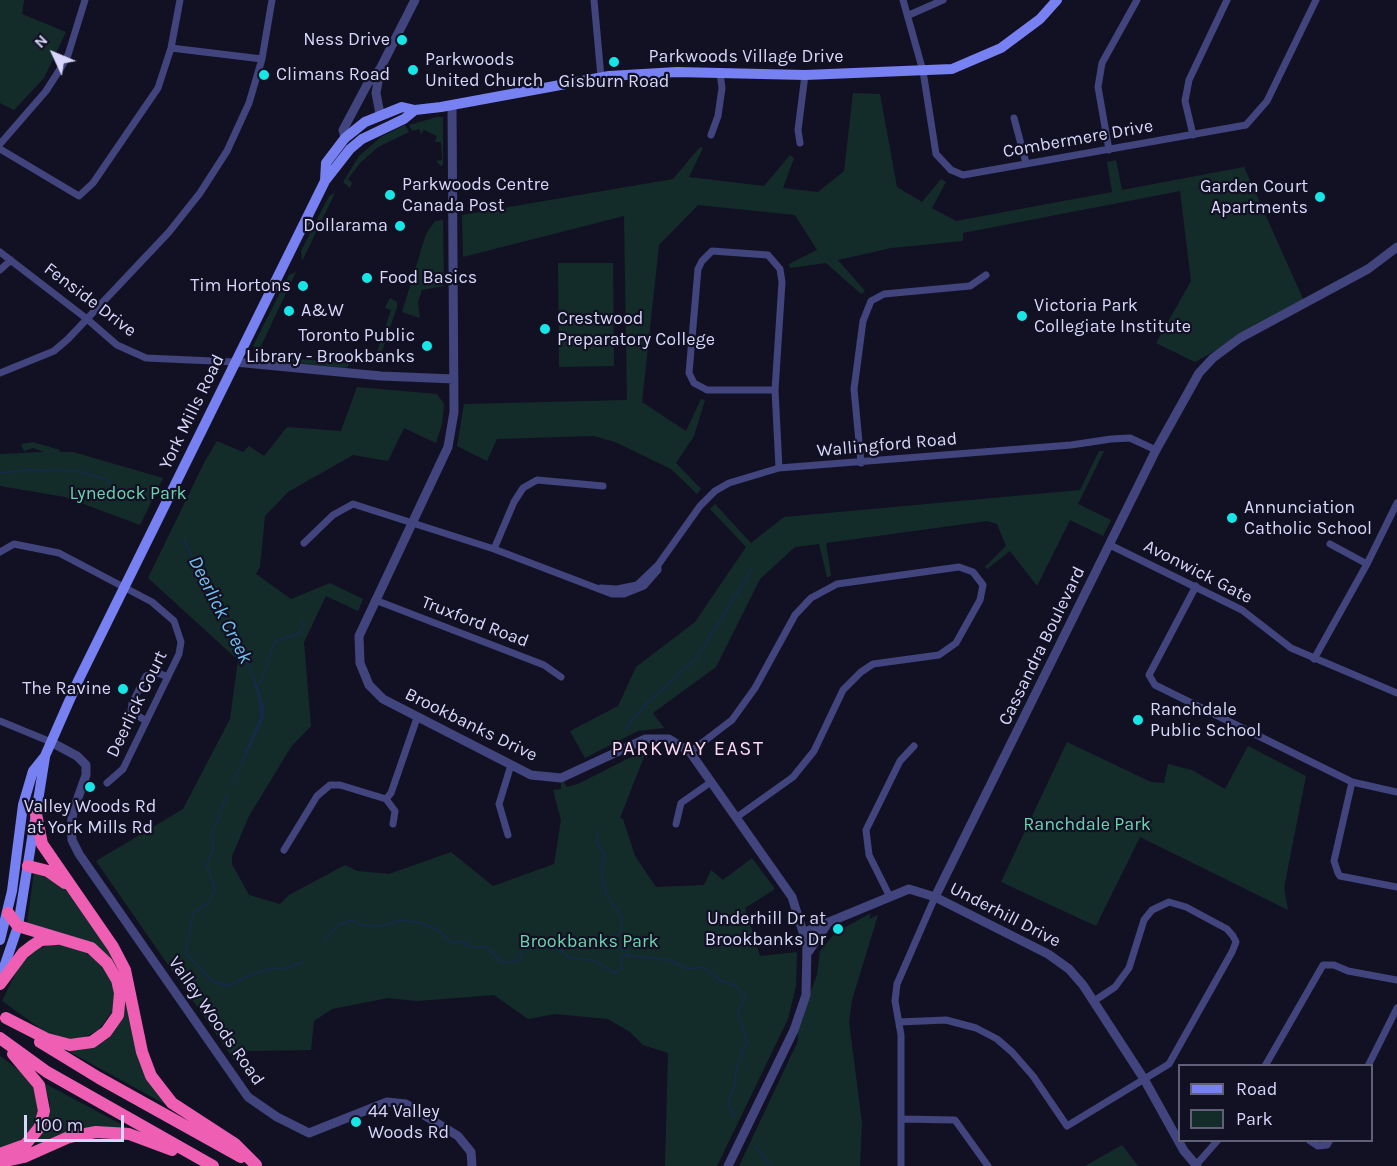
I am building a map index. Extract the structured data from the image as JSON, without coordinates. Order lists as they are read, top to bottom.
{
  "streets": {
    "main road": ["Parkwoods Village Drive", "York Mills Road"],
    "street": [
      "Combermere Drive",
      "Fenside Drive",
      "Wallingford Road",
      "Avonwick Gate",
      "Truxford Road",
      "Cassandra Boulevard",
      "Deerlick Court",
      "Brookbanks Drive",
      "Underhill Drive",
      "Valley Woods Road"
    ]
  },
  "crossings": [
    ["Parkwoods Village Drive", "Combermere Drive"],
    ["Parkwoods Village Drive", "York Mills Road"],
    ["Parkwoods Village Drive", "Brookbanks Drive"],
    ["Fenside Drive", "York Mills Road"],
    ["Fenside Drive", "Brookbanks Drive"],
    ["York Mills Road", "Deerlick Court"],
    ["York Mills Road", "Valley Woods Road"],
    ["Wallingford Road", "Cassandra Boulevard"],
    ["Wallingford Road", "Brookbanks Drive"],
    ["Avonwick Gate", "Cassandra Boulevard"],
    ["Truxford Road", "Brookbanks Drive"],
    ["Cassandra Boulevard", "Underhill Drive"],
    ["Brookbanks Drive", "Underhill Drive"]
  ],
  "districts": ["PARKWAY EAST"],
  "water": ["Deerlick Creek"],
  "parks": ["Lynedock Park", "Ranchdale Park", "Brookbanks Park"],
  "places": [
    "Ness Drive",
    "Gisburn Road",
    "Parkwoods United Church",
    "Climans Road",
    "Parkwoods Centre Canada Post",
    "Garden Court Apartments",
    "Dollarama",
    "Food Basics",
    "Tim Hortons",
    "A&W",
    "Victoria Park Collegiate Institute",
    "Crestwood Preparatory College",
    "Toronto Public Library - Brookbanks",
    "Annunciation Catholic School",
    "The Ravine",
    "Ranchdale Public School",
    "Valley Woods Rd at York Mills Rd",
    "Underhill Dr at Brookbanks Dr",
    "44 Valley Woods Rd"
  ],
  "legend": ["Road", "Park"],
  "scale_bar": "100 m",
  "north": "top left"
}
